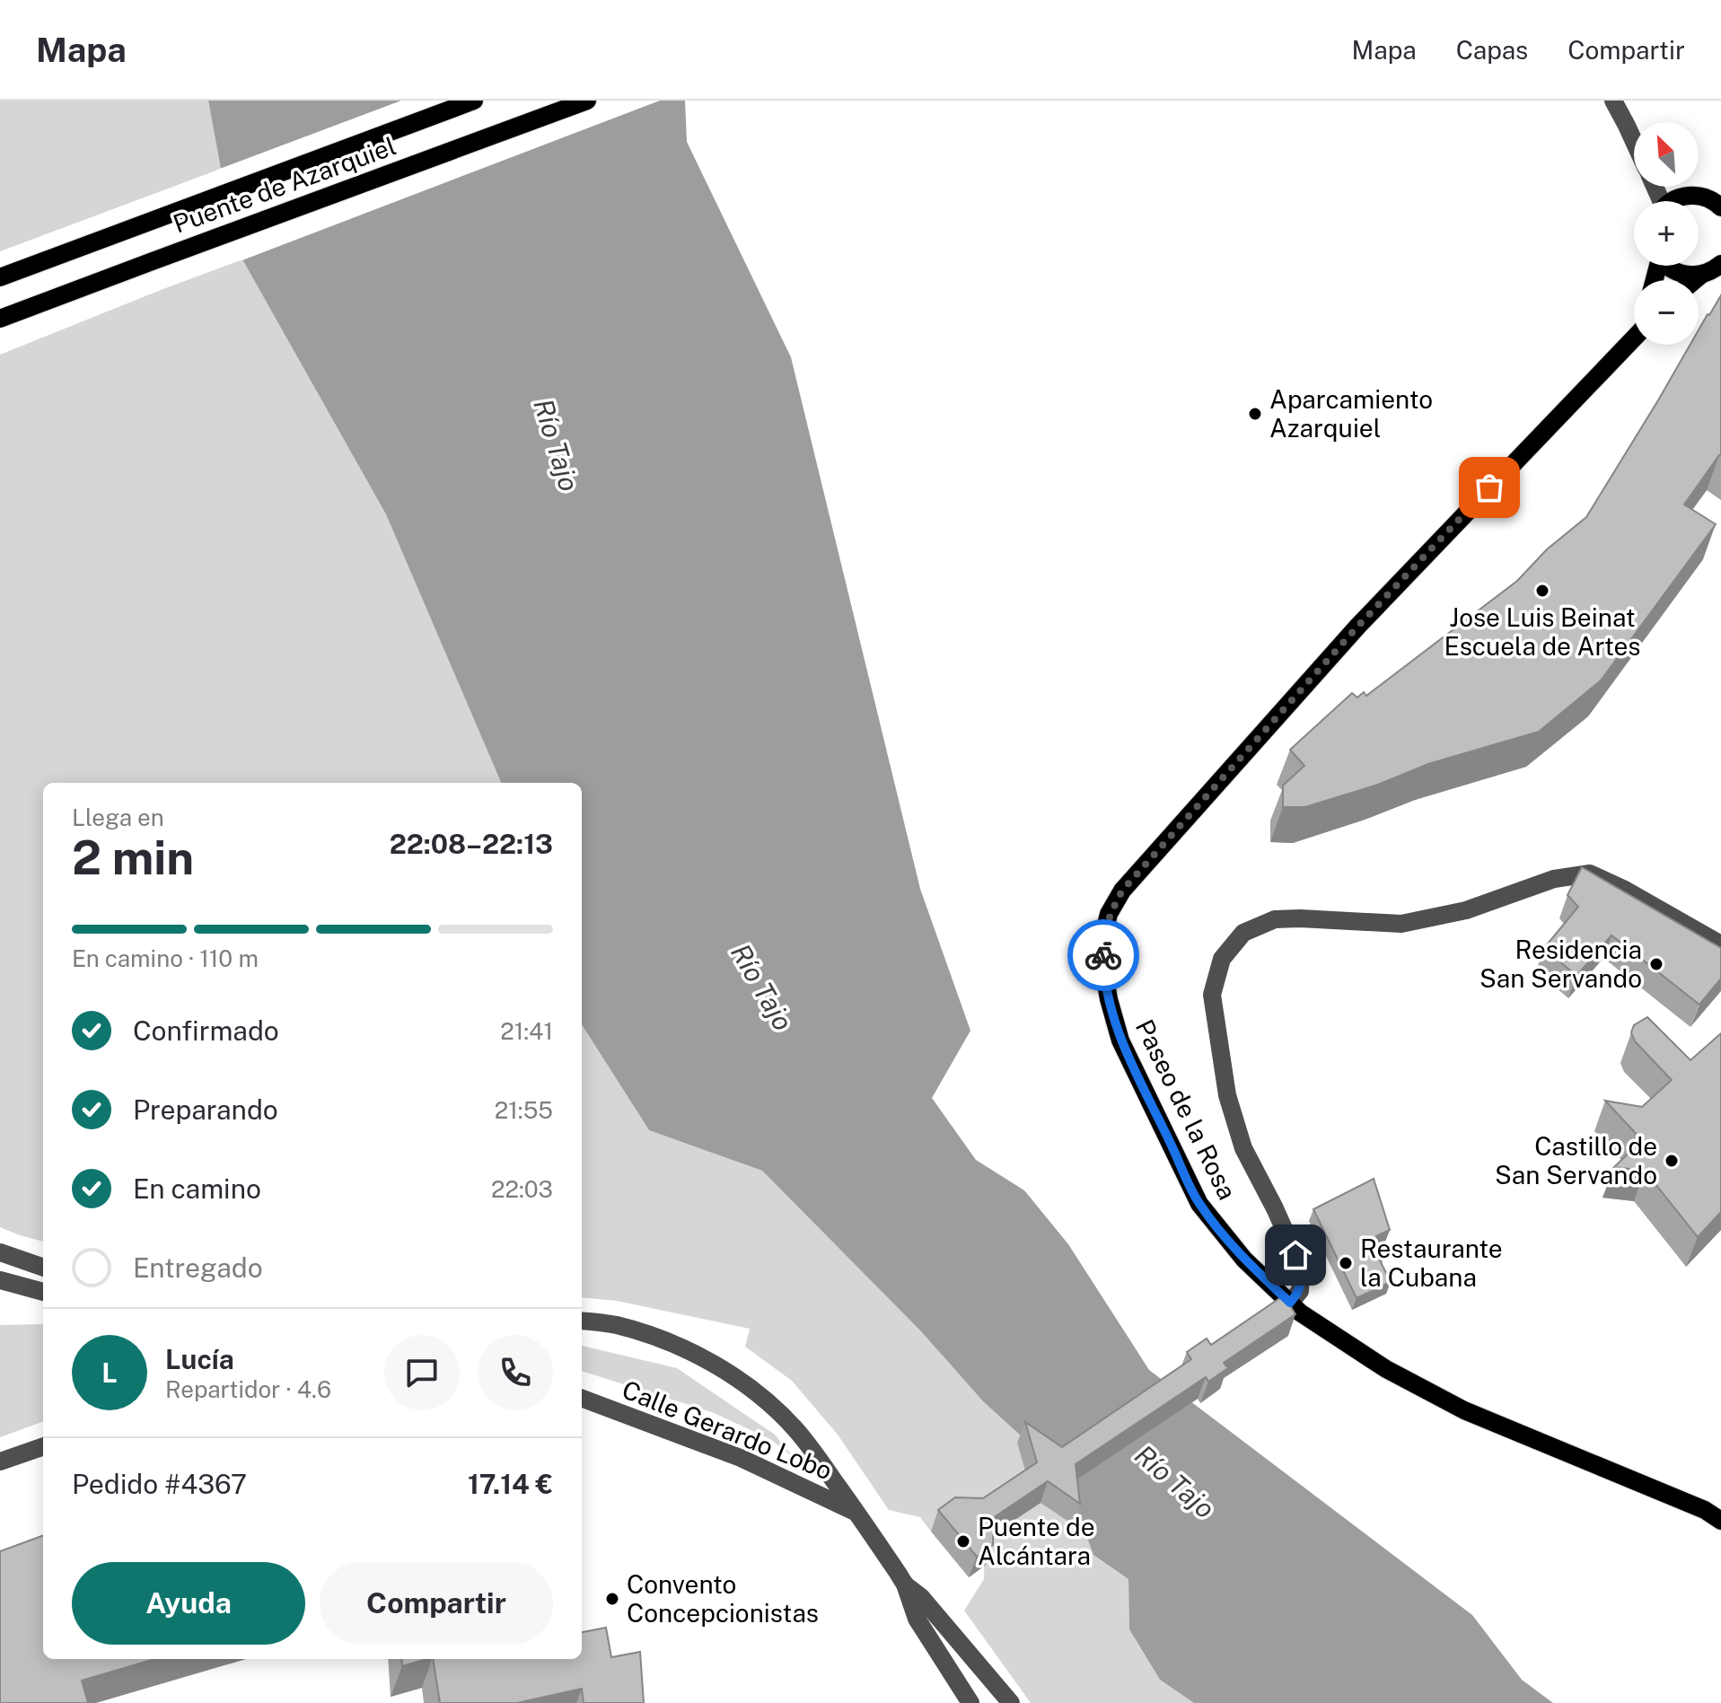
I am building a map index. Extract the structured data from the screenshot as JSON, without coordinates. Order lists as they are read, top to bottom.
{
  "streets": {
    "main road": ["Puente de Azarquiel", "Paseo de la Rosa"],
    "street": ["Calle Gerardo Lobo"]
  },
  "water": ["Río Tajo"],
  "places": [
    "Aparcamiento Azarquiel",
    "Jose Luis Beinat Escuela de Artes",
    "Residencia San Servando",
    "Castillo de San Servando",
    "Restaurante la Cubana",
    "Puente de Alcántara",
    "Convento Concepcionistas"
  ],
  "north": "top left",
  "page": {
    "header": "Mapa",
    "nav": ["Mapa", "Capas", "Compartir"],
    "map_buttons": ["+", "−"],
    "heading": ["2 min", "Llega en", "22:08–22:13"],
    "panel": [
      "Lucía",
      "Repartidor · 4.6",
      "Pedido #4367",
      "17.14 €"
    ],
    "bar": "En camino · 110 m",
    "list": [
      ["Confirmado", "21:41"],
      ["Preparando", "21:55"],
      ["En camino", "22:03"],
      "Entregado"
    ],
    "round": "L",
    "buttons": ["Ayuda", "Compartir"]
  }
}
